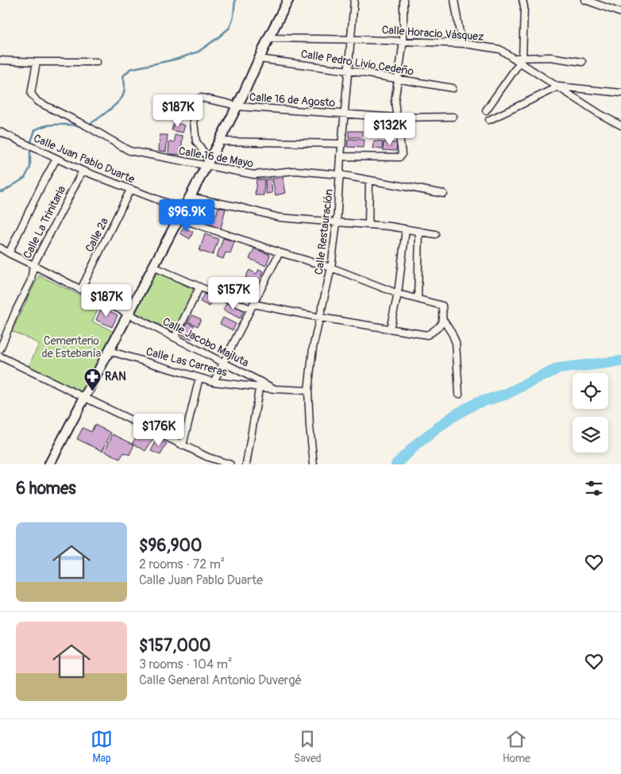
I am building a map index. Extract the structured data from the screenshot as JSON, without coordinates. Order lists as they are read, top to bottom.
{
  "streets": {
    "street": [
      "Calle Horacio Vásquez",
      "Calle Pedro Livio Cedeño",
      "Calle 16 de Agosto",
      "Calle 16 de Mayo",
      "Calle Juan Pablo Duarte",
      "Calle La Trinitaria",
      "Calle Restauración",
      "Calle 2ª",
      "Calle Jacobo Majluta",
      "Calle Las Carreras"
    ]
  },
  "crossings": [
    ["Calle Horacio Vásquez", "Calle Restauración"],
    ["Calle Pedro Livio Cedeño", "Calle Restauración"],
    ["Calle 16 de Agosto", "Calle 16 de Mayo"],
    ["Calle 16 de Agosto", "Calle Restauración"],
    ["Calle 16 de Mayo", "Calle Restauración"],
    ["Calle Juan Pablo Duarte", "Calle La Trinitaria"],
    ["Calle Juan Pablo Duarte", "Calle 2ª"],
    ["Calle La Trinitaria", "Calle Jacobo Majluta"],
    ["Calle Restauración", "Calle Jacobo Majluta"],
    ["Calle 2ª", "Calle Jacobo Majluta"],
    ["Calle Jacobo Majluta", "Calle Las Carreras"]
  ],
  "parks": ["Cementerio de Estebanía"],
  "places": {
    "pharmacy": ["RAN"]
  },
  "page": {
    "price": [
      "$187K",
      "$132K",
      "$96.9K",
      "$157K",
      "$187K",
      "$176K"
    ],
    "heading": "6 homes",
    "list": [
      {
        "name": "$96,900",
        "note": "2 rooms · 72 m² · Calle Juan Pablo Duarte"
      },
      {
        "name": "$157,000",
        "note": "3 rooms · 104 m² · Calle General Antonio Duvergé"
      }
    ],
    "tabs": ["Map", "Saved", "Home"]
  }
}
